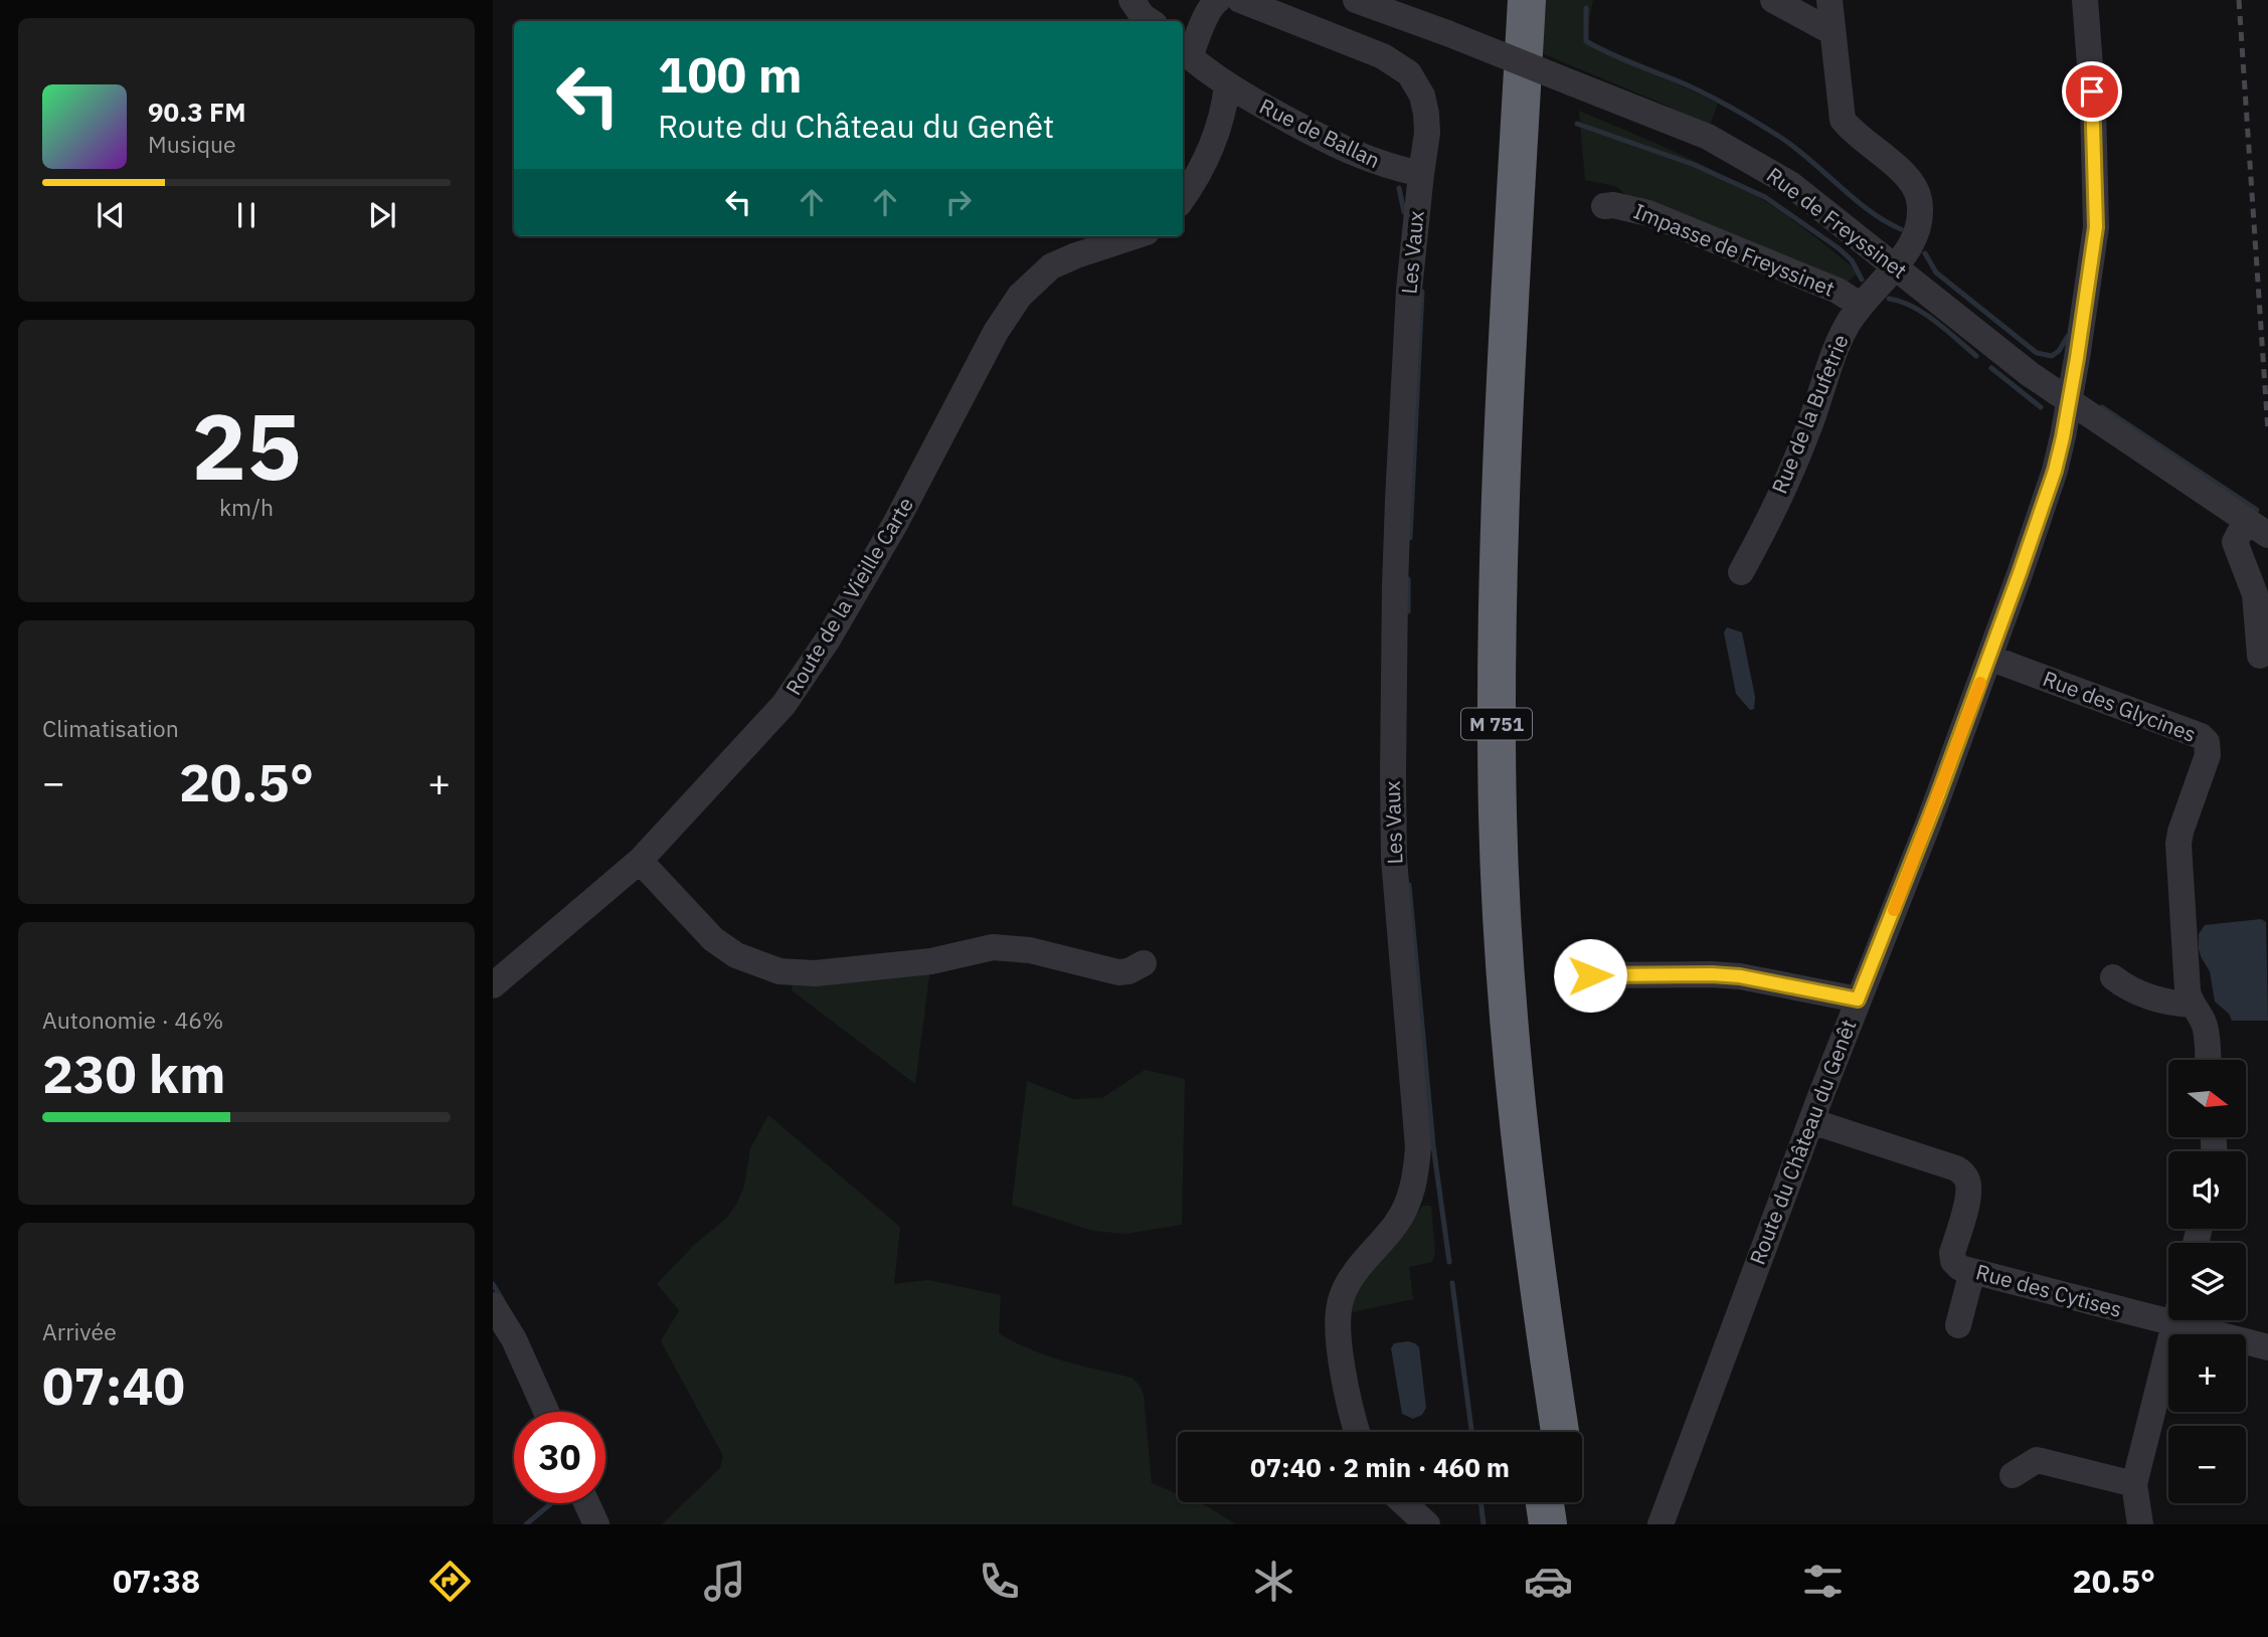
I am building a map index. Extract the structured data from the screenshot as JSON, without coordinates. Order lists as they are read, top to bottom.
{
  "streets": {
    "highway": ["M 751"],
    "street": [
      "Rue de Ballan",
      "Rue de Freyssinet",
      "Impasse de Freyssinet",
      "Les Vaux",
      "Rue de la Bufetrie",
      "Route de la Vieille Carte",
      "Rue des Glycines",
      "Route du Château du Genêt",
      "Rue des Cytises"
    ]
  },
  "crossings": [
    ["Rue de Ballan", "Les Vaux"],
    ["Rue de Freyssinet", "Rue de la Bufetrie"],
    ["Rue de Freyssinet", "Route du Château du Genêt"],
    ["Impasse de Freyssinet", "Rue de la Bufetrie"],
    ["Rue des Glycines", "Route du Château du Genêt"],
    ["Route du Château du Genêt", "Rue des Cytises"]
  ],
  "north": "right",
  "page": {
    "turn": ["100 m", "Route du Château du Genêt"],
    "song": ["90.3 FM", "Musique"],
    "tile": [
      ["25", "km/h"],
      "Climatisation",
      ["Autonomie · 46%", "230 km"],
      ["Arrivée", "07:40"]
    ],
    "heat": ["−", "20.5°", "+"],
    "map_buttons": ["+", "−"],
    "limit": "30",
    "trip": "07:40 · 2 min · 460 m",
    "tabs": ["07:38", "20.5°"]
  }
}
